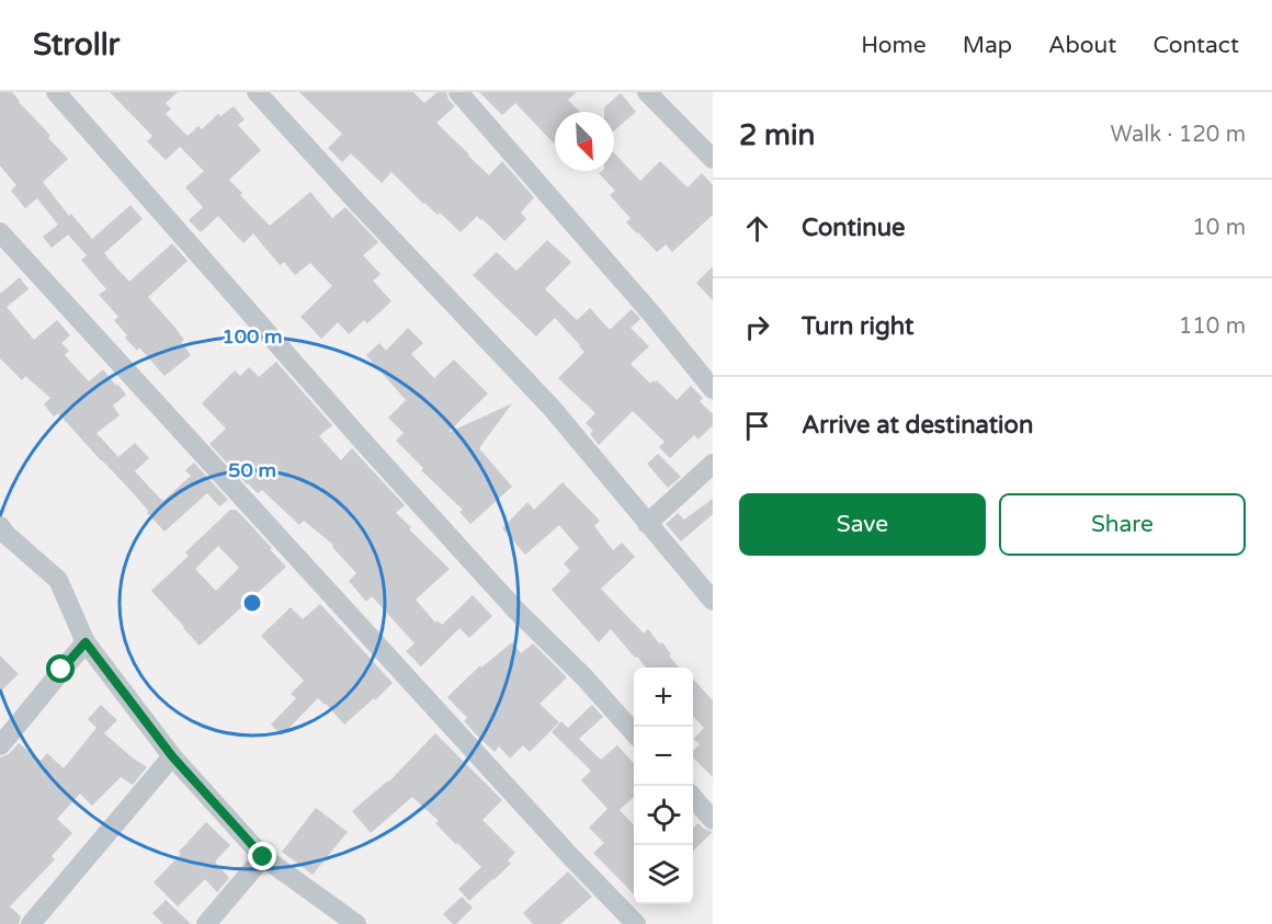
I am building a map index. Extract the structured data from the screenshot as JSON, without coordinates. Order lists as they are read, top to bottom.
{
  "north": "bottom right",
  "page": {
    "header": "Strollr",
    "nav": [
      "Home",
      "Map",
      "About",
      "Contact"
    ],
    "heading": ["2 min", "Walk · 120 m"],
    "list": [
      ["Continue", "10 m"],
      ["Turn right", "110 m"],
      "Arrive at destination"
    ],
    "buttons": ["Save", "Share"],
    "map_buttons": ["+", "−"]
  },
  "rings": ["100 m", "50 m"]
}
